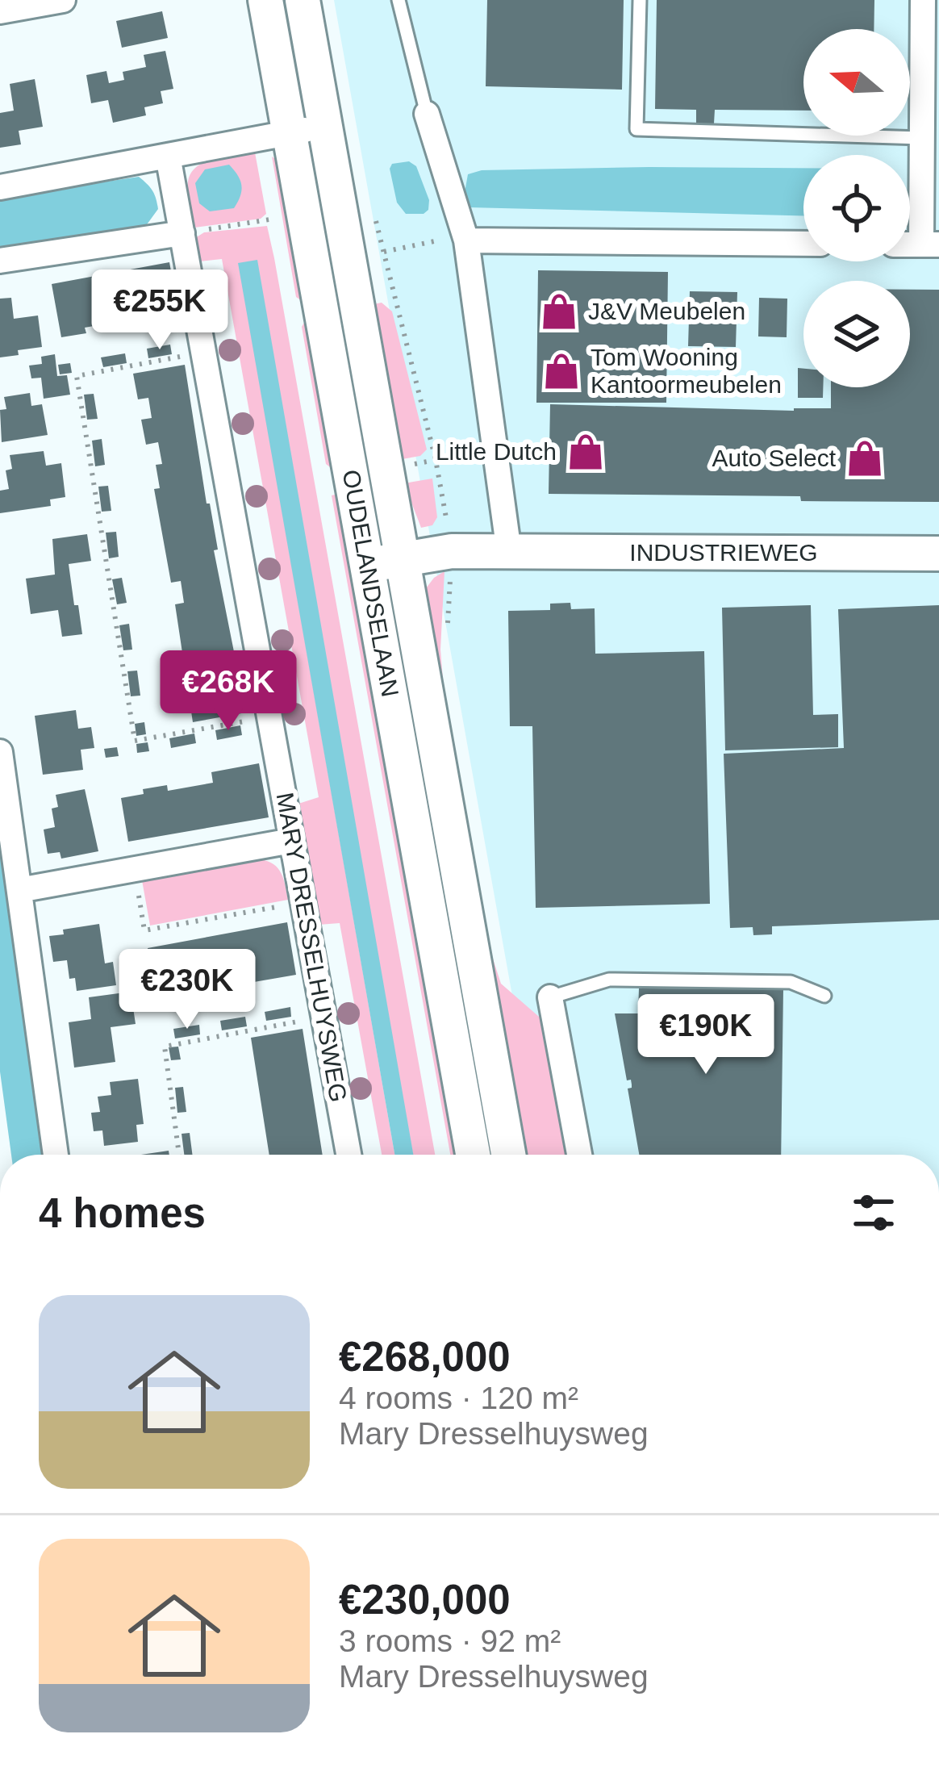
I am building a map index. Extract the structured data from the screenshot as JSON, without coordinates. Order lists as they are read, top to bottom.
{
  "streets": {
    "main road": ["INDUSTRIEWEG", "OUDELANDSELAAN"],
    "street": ["MARY DRESSELHUYSWEG"]
  },
  "crossings": [
    ["INDUSTRIEWEG", "OUDELANDSELAAN"]
  ],
  "places": {
    "shop": [
      "J&V Meubelen",
      "Tom Wooning Kantoormeubelen",
      "Little Dutch",
      "Auto Select"
    ]
  },
  "north": "left",
  "page": {
    "price": [
      "€255K",
      "€268K",
      "€230K",
      "€190K"
    ],
    "heading": "4 homes",
    "list": [
      {
        "name": "€268,000",
        "note": "4 rooms · 120 m² · Mary Dresselhuysweg"
      },
      {
        "name": "€230,000",
        "note": "3 rooms · 92 m² · Mary Dresselhuysweg"
      }
    ]
  }
}
